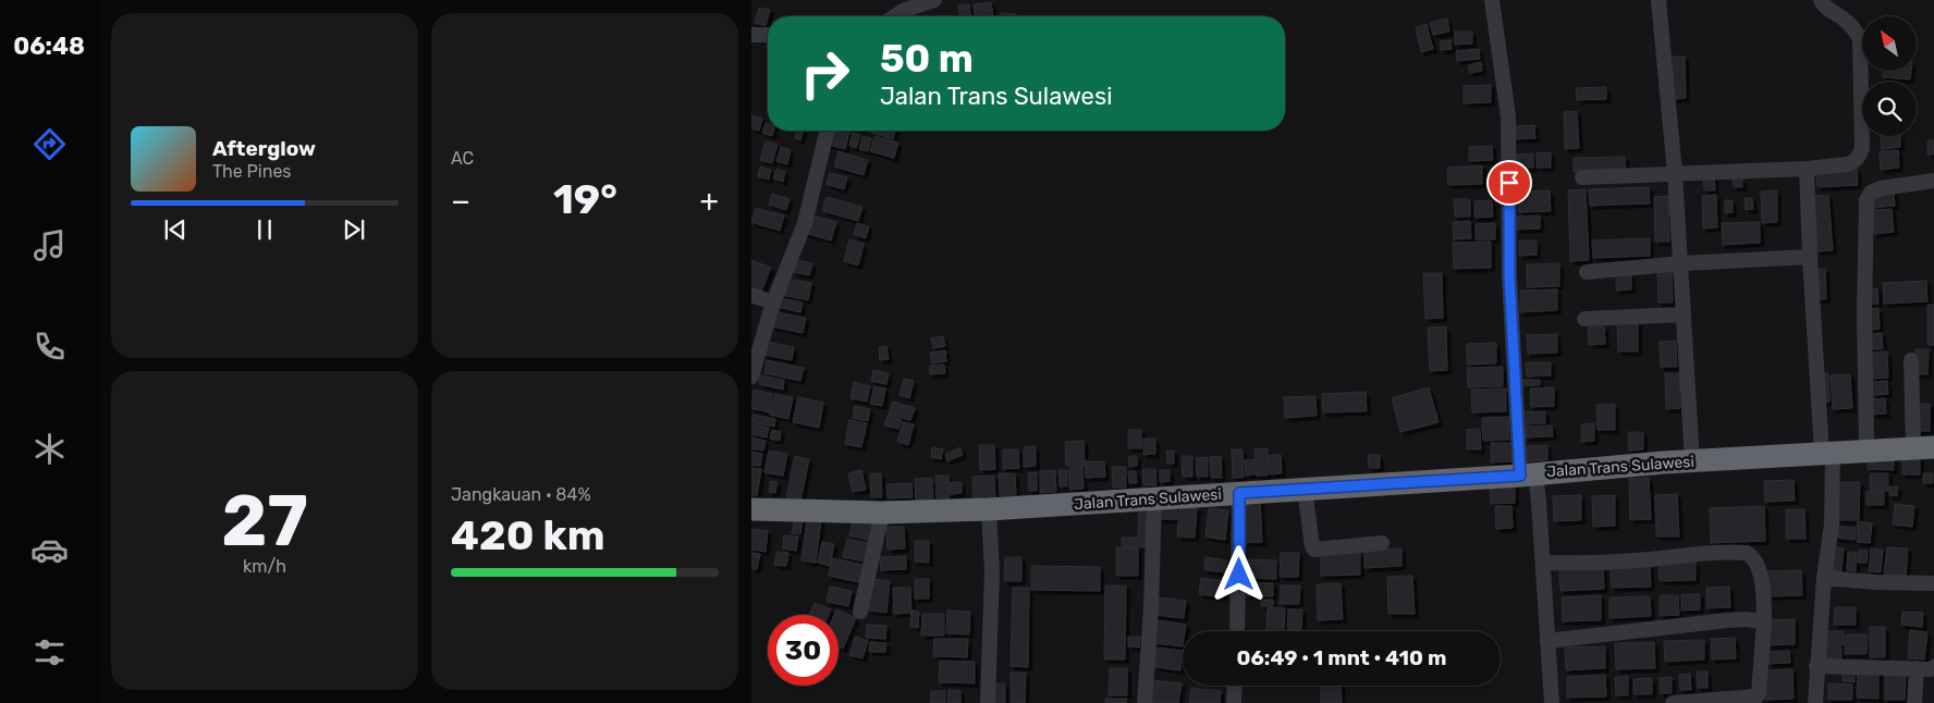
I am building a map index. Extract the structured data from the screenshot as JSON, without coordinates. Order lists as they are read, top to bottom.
{
  "streets": {
    "highway": ["Jalan Trans Sulawesi"]
  },
  "north": "top left",
  "page": {
    "tabs": "06:48",
    "tile": [
      "AC",
      ["27", "km/h"],
      ["Jangkauan · 84%", "420 km"]
    ],
    "turn": ["50 m", "Jalan Trans Sulawesi"],
    "song": ["Afterglow", "The Pines"],
    "heat": ["−", "19°", "+"],
    "limit": "30",
    "trip": "06:49 · 1 mnt · 410 m"
  }
}
